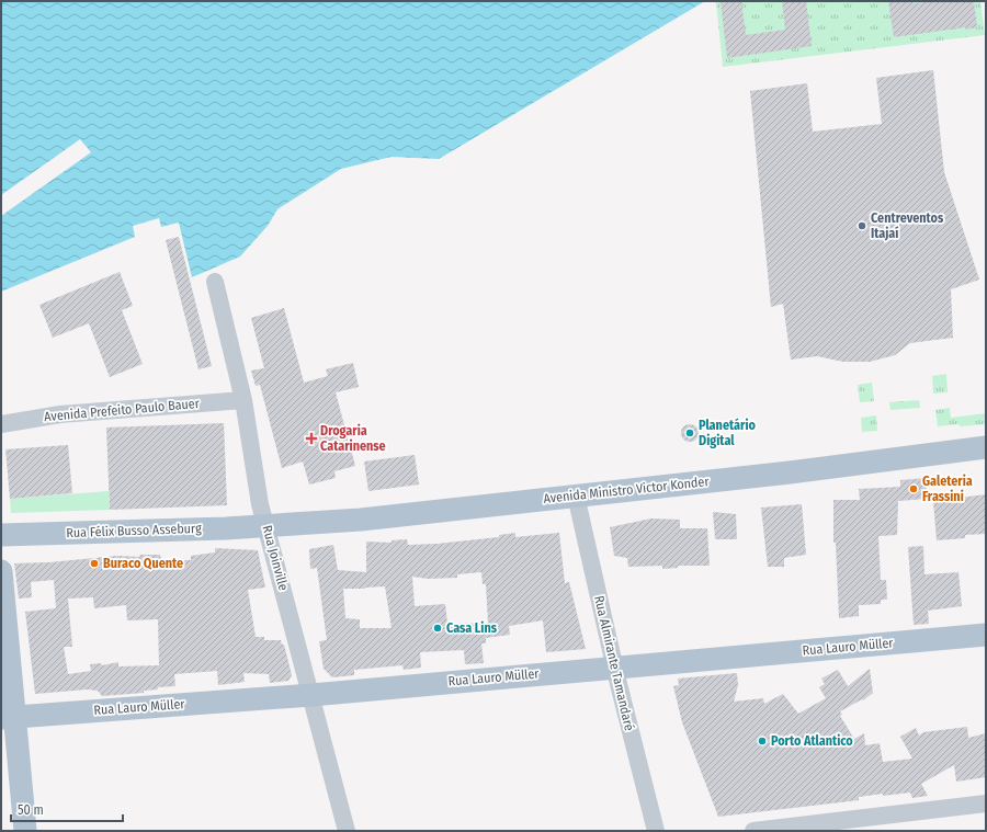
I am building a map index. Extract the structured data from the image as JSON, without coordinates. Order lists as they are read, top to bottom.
{
  "streets": {
    "main road": ["Avenida Ministro Victor Konder", "Rua Félix Busso Asseburg", "Rua Lauro Müller"],
    "street": ["Avenida Prefeito Paulo Bauer", "Rua Joinville", "Rua Almirante Tamandaré"]
  },
  "crossings": [
    ["Avenida Prefeito Paulo Bauer", "Rua Joinville"],
    ["Avenida Ministro Victor Konder", "Rua Félix Busso Asseburg"],
    ["Avenida Ministro Victor Konder", "Rua Joinville"],
    ["Avenida Ministro Victor Konder", "Rua Almirante Tamandaré"],
    ["Rua Félix Busso Asseburg", "Rua Joinville"],
    ["Rua Joinville", "Rua Lauro Müller"],
    ["Rua Lauro Müller", "Rua Almirante Tamandaré"]
  ],
  "places": {
    "other": [
      "Centreventos Itajaí",
      "Planetário Digital",
      "Galeteria Frassini",
      "Buraco Quente",
      "Casa Lins",
      "Porto Atlantico"
    ],
    "health": ["Drogaria Catarinense"]
  },
  "scale_bar": "50 m"
}
